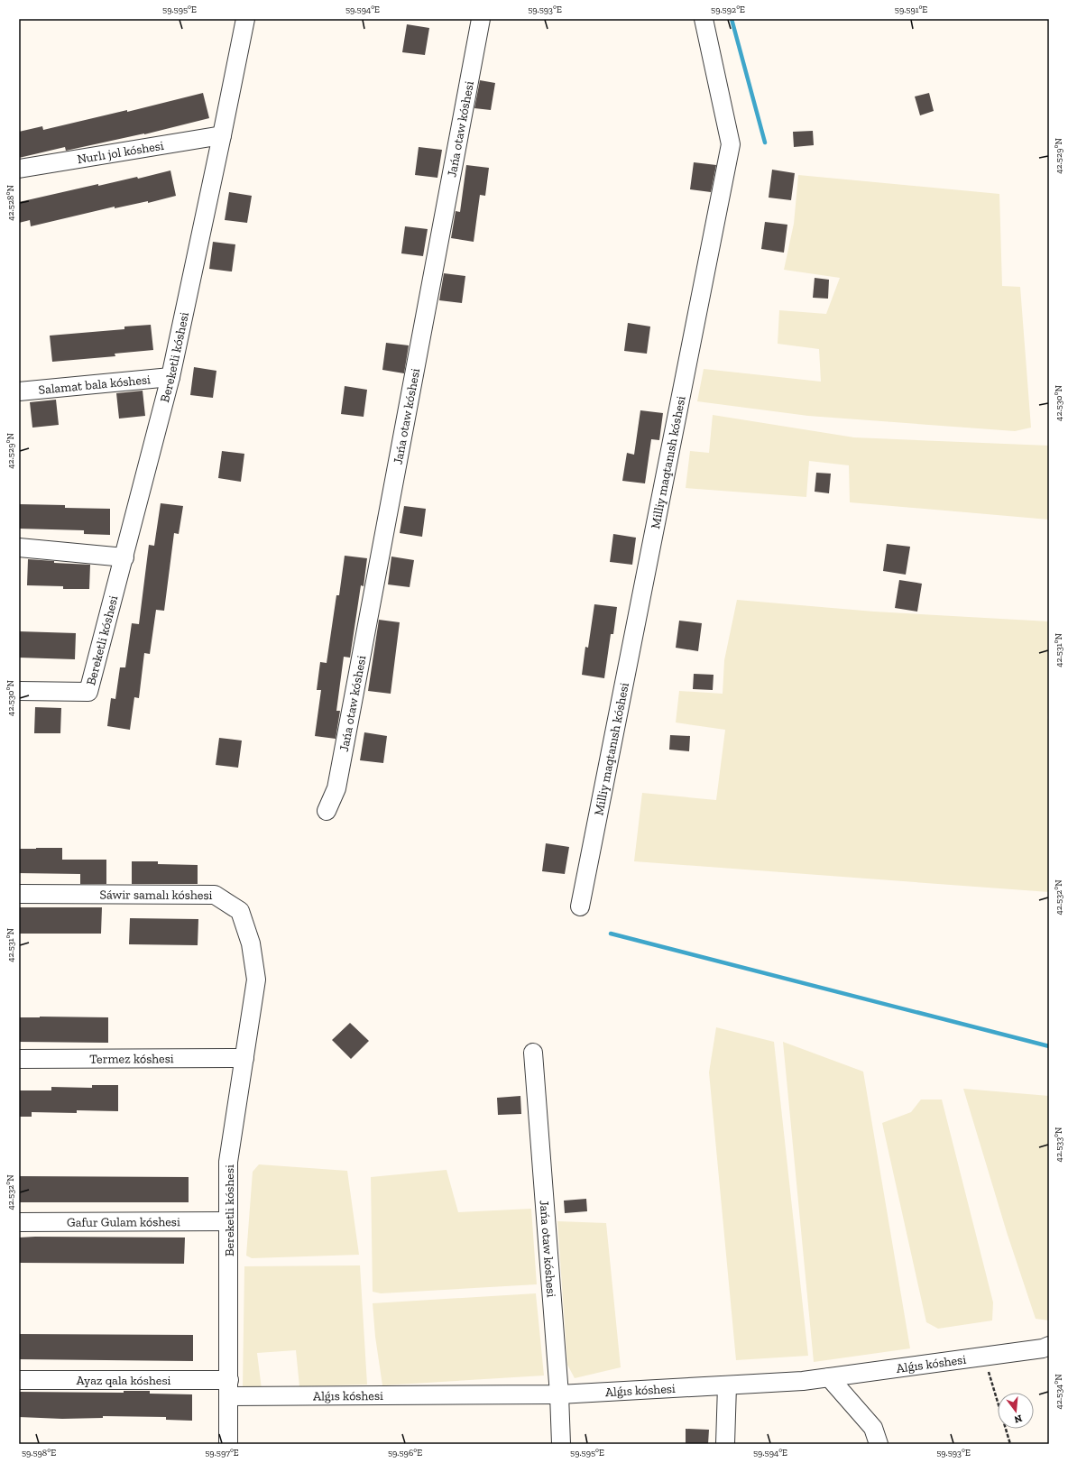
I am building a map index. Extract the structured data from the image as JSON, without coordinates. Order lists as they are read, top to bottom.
{
  "streets": {
    "street": [
      "Jańa otaw kóshesi",
      "Nurlı jol kóshesi",
      "Bereketli kóshesi",
      "Salamat bala kóshesi",
      "Milliy maqtanısh kóshesi",
      "Sáwir samalı kóshesi",
      "Termez kóshesi",
      "Gafur Gulam kóshesi",
      "Alǵıs kóshesi",
      "Ayaz qala kóshesi"
    ]
  },
  "crossings": [
    ["Jańa otaw kóshesi", "Alǵıs kóshesi"],
    ["Nurlı jol kóshesi", "Bereketli kóshesi"],
    ["Bereketli kóshesi", "Salamat bala kóshesi"],
    ["Bereketli kóshesi", "Sáwir samalı kóshesi"],
    ["Bereketli kóshesi", "Termez kóshesi"],
    ["Bereketli kóshesi", "Gafur Gulam kóshesi"],
    ["Bereketli kóshesi", "Alǵıs kóshesi"],
    ["Bereketli kóshesi", "Ayaz qala kóshesi"],
    ["Alǵıs kóshesi", "Ayaz qala kóshesi"]
  ],
  "north": "bottom",
  "coordinates": [
    "59.595°E",
    "59.594°E",
    "59.593°E",
    "59.592°E",
    "59.591°E",
    "42.529°N",
    "42.528°N",
    "42.530°N",
    "42.531°N",
    "42.532°N",
    "42.533°N",
    "42.534°N",
    "59.598°E",
    "59.597°E",
    "59.596°E"
  ]
}
